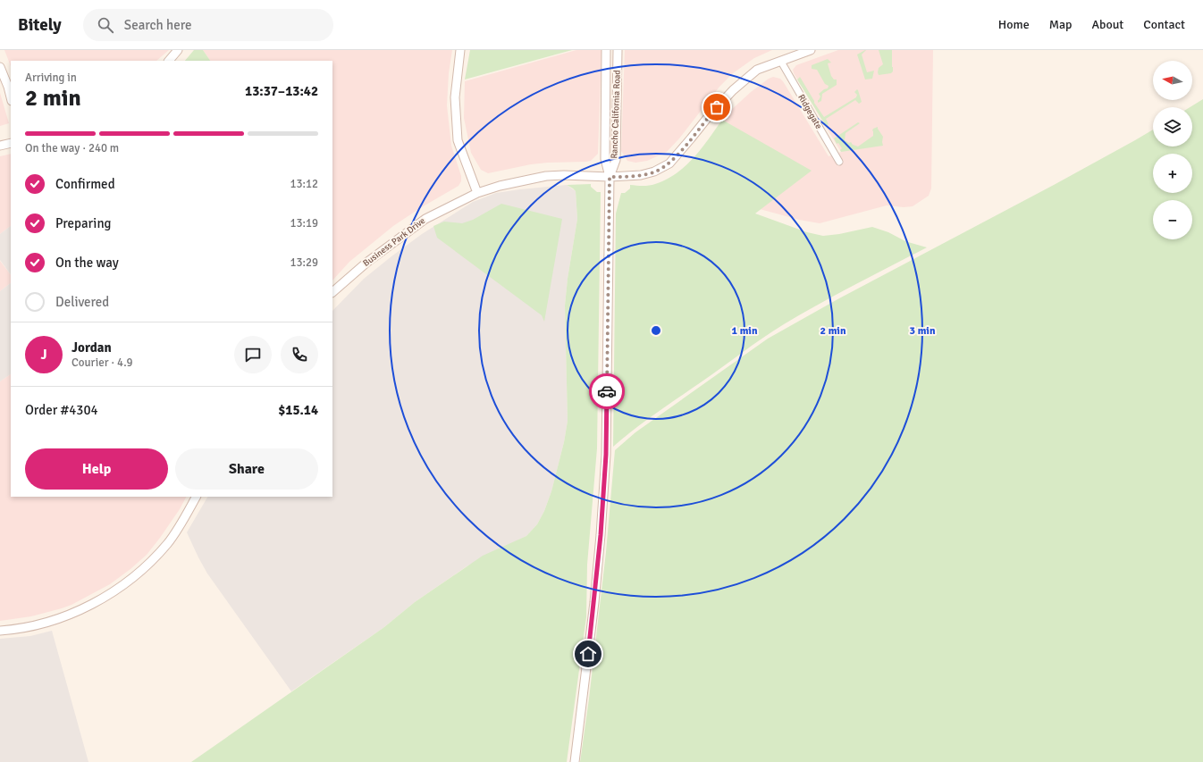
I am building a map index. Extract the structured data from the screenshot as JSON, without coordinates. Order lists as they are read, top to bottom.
{
  "streets": {
    "street": ["Ridgegate", "Rancho California Road", "Business Park Drive"]
  },
  "crossings": [
    ["Ridgegate", "Business Park Drive"],
    ["Rancho California Road", "Business Park Drive"]
  ],
  "north": "left",
  "page": {
    "header": "Bitely",
    "search": "Search here",
    "nav": [
      "Home",
      "Map",
      "About",
      "Contact"
    ],
    "map_buttons": ["+", "−"],
    "heading": ["2 min", "Arriving in", "13:37–13:42"],
    "panel": [
      "Jordan",
      "Courier · 4.9",
      "Order #4304",
      "$15.14"
    ],
    "bar": "On the way · 240 m",
    "list": [
      ["Confirmed", "13:12"],
      ["Preparing", "13:19"],
      ["On the way", "13:29"],
      "Delivered"
    ],
    "round": "J",
    "buttons": ["Help", "Share"]
  },
  "rings": ["1 min", "2 min", "3 min"]
}
